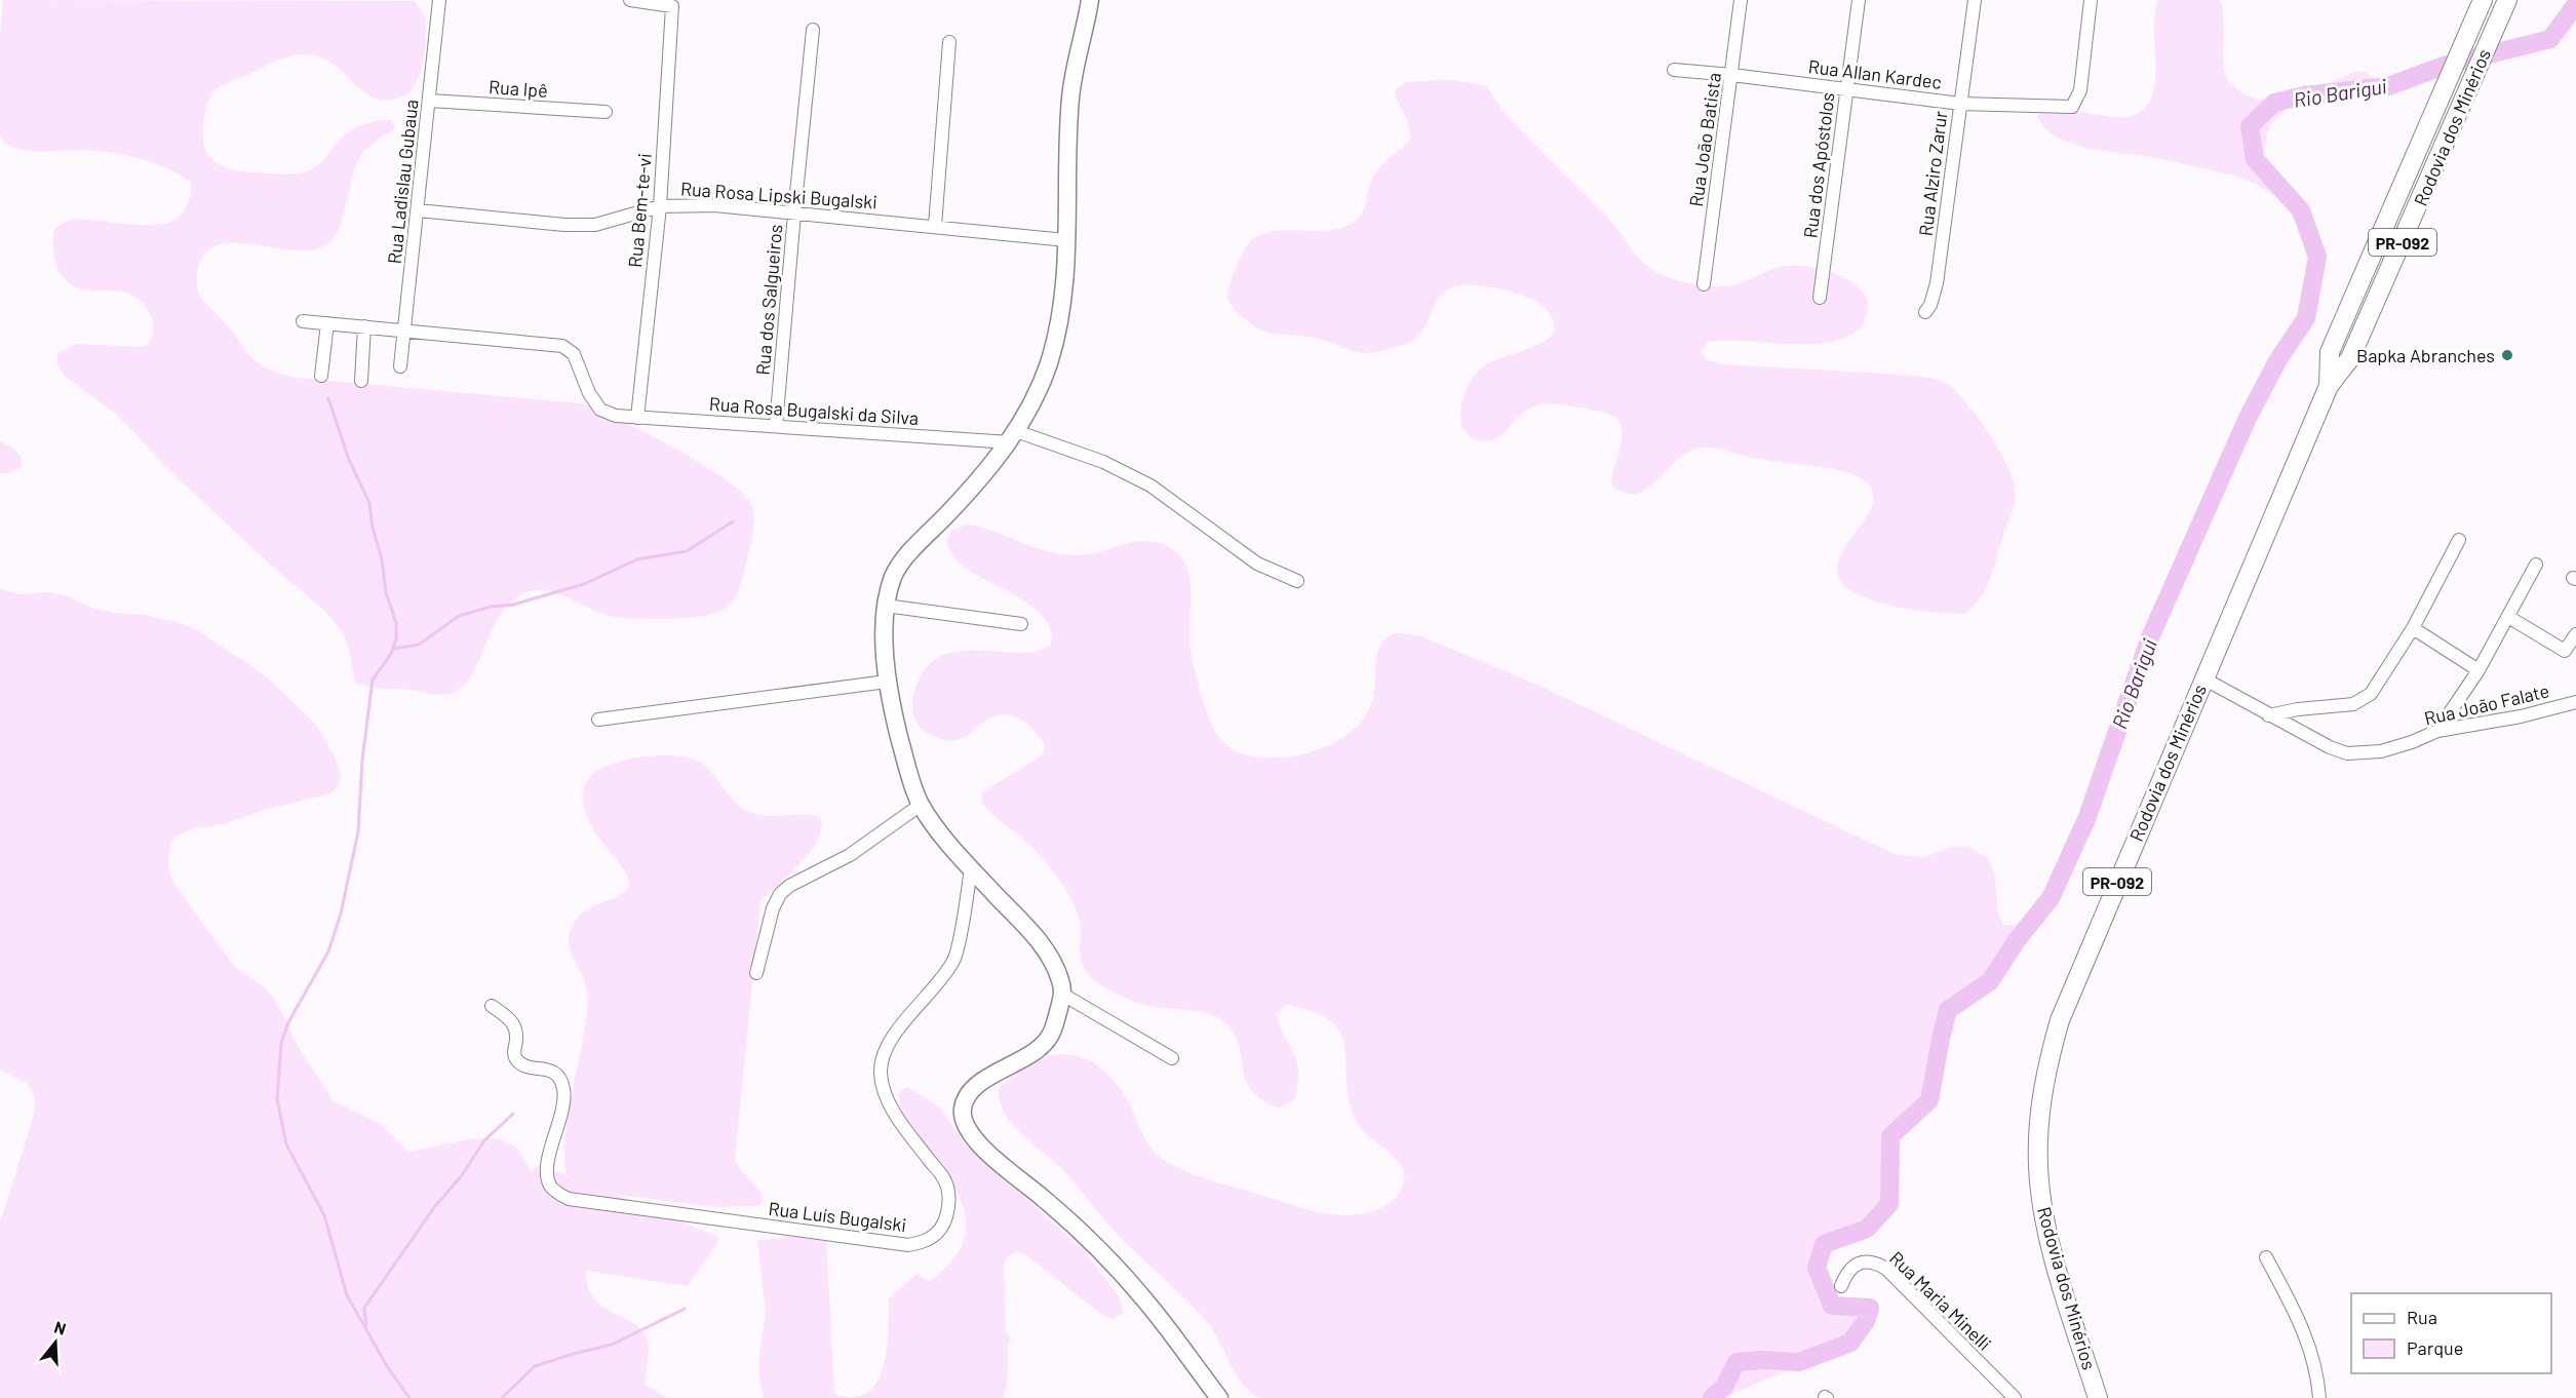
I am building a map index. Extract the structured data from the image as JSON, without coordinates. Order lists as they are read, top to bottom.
{
  "streets": {
    "main road": ["Rodovia dos Minérios", "PR-092"],
    "street": [
      "Rua Allan Kardec",
      "Rua Ipê",
      "Rua João Batista",
      "Rua dos Apóstolos",
      "Rua Alziro Zarur",
      "Rua Ladislau Gubaua",
      "Rua Rosa Lipski Bugalski",
      "Rua Bem-te-vi",
      "Rua dos Salgueiros",
      "Rua Rosa Bugalski da Silva",
      "Rua João Falate",
      "Rua Luís Bugalski",
      "Rua Maria Minelli"
    ]
  },
  "crossings": [
    ["Rua Allan Kardec", "Rua João Batista"],
    ["Rua Allan Kardec", "Rua dos Apóstolos"],
    ["Rua Allan Kardec", "Rua Alziro Zarur"],
    ["Rua Ipê", "Rua Ladislau Gubaua"],
    ["Rodovia dos Minérios", "Rua João Falate"],
    ["Rua Ladislau Gubaua", "Rua Rosa Lipski Bugalski"],
    ["Rua Ladislau Gubaua", "Rua Rosa Bugalski da Silva"],
    ["Rua Rosa Lipski Bugalski", "Rua Bem-te-vi"],
    ["Rua Rosa Lipski Bugalski", "Rua dos Salgueiros"],
    ["Rua Bem-te-vi", "Rua Rosa Bugalski da Silva"],
    ["Rua dos Salgueiros", "Rua Rosa Bugalski da Silva"]
  ],
  "water": ["Rio Barigui"],
  "places": ["Bapka Abranches"],
  "legend": ["Rua", "Parque"],
  "north": "top"
}
